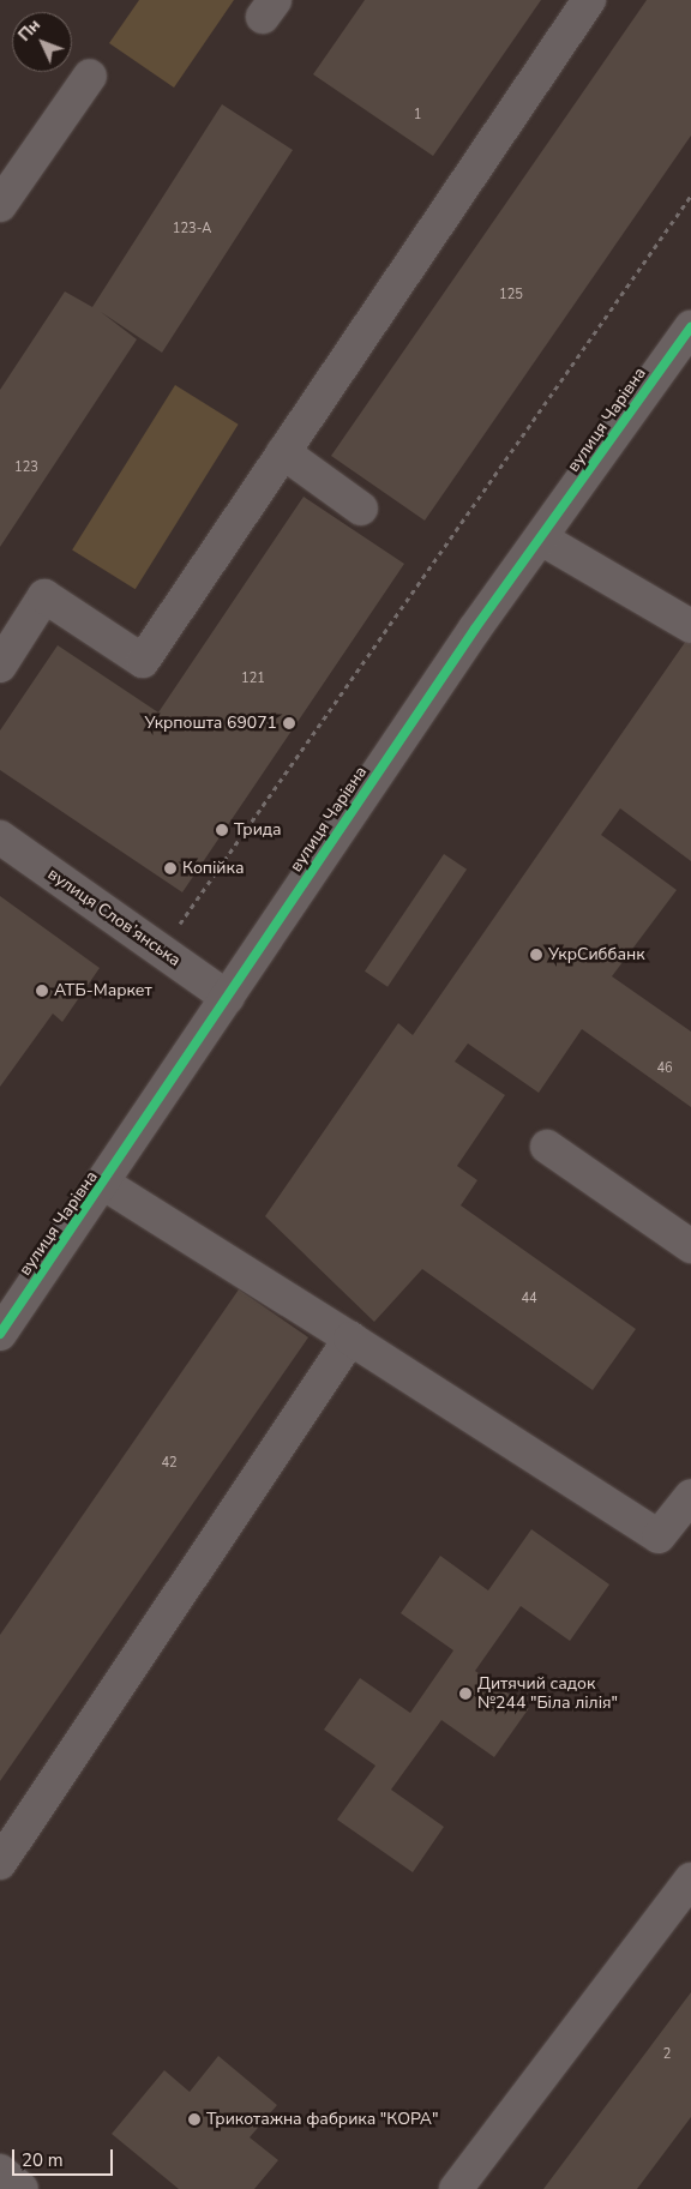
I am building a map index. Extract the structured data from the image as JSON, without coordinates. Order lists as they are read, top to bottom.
{
  "streets": {
    "street": ["вулиця Чарівна", "вулиця Слов’янська"]
  },
  "crossings": [
    ["вулиця Чарівна", "вулиця Слов’янська"]
  ],
  "places": [
    "Укрпошта 69071",
    "Трида",
    "Копійка",
    "УкрСиббанк",
    "АТБ-Маркет",
    "Дитячий садок №244 \"Біла лілія\"",
    "Трикотажна фабрика \"КОРА\""
  ],
  "house_numbers": [
    "1",
    "123-А",
    "125",
    "123",
    "121",
    "46",
    "44",
    "42",
    "2"
  ],
  "scale_bar": "20 m",
  "north": "top left"
}
